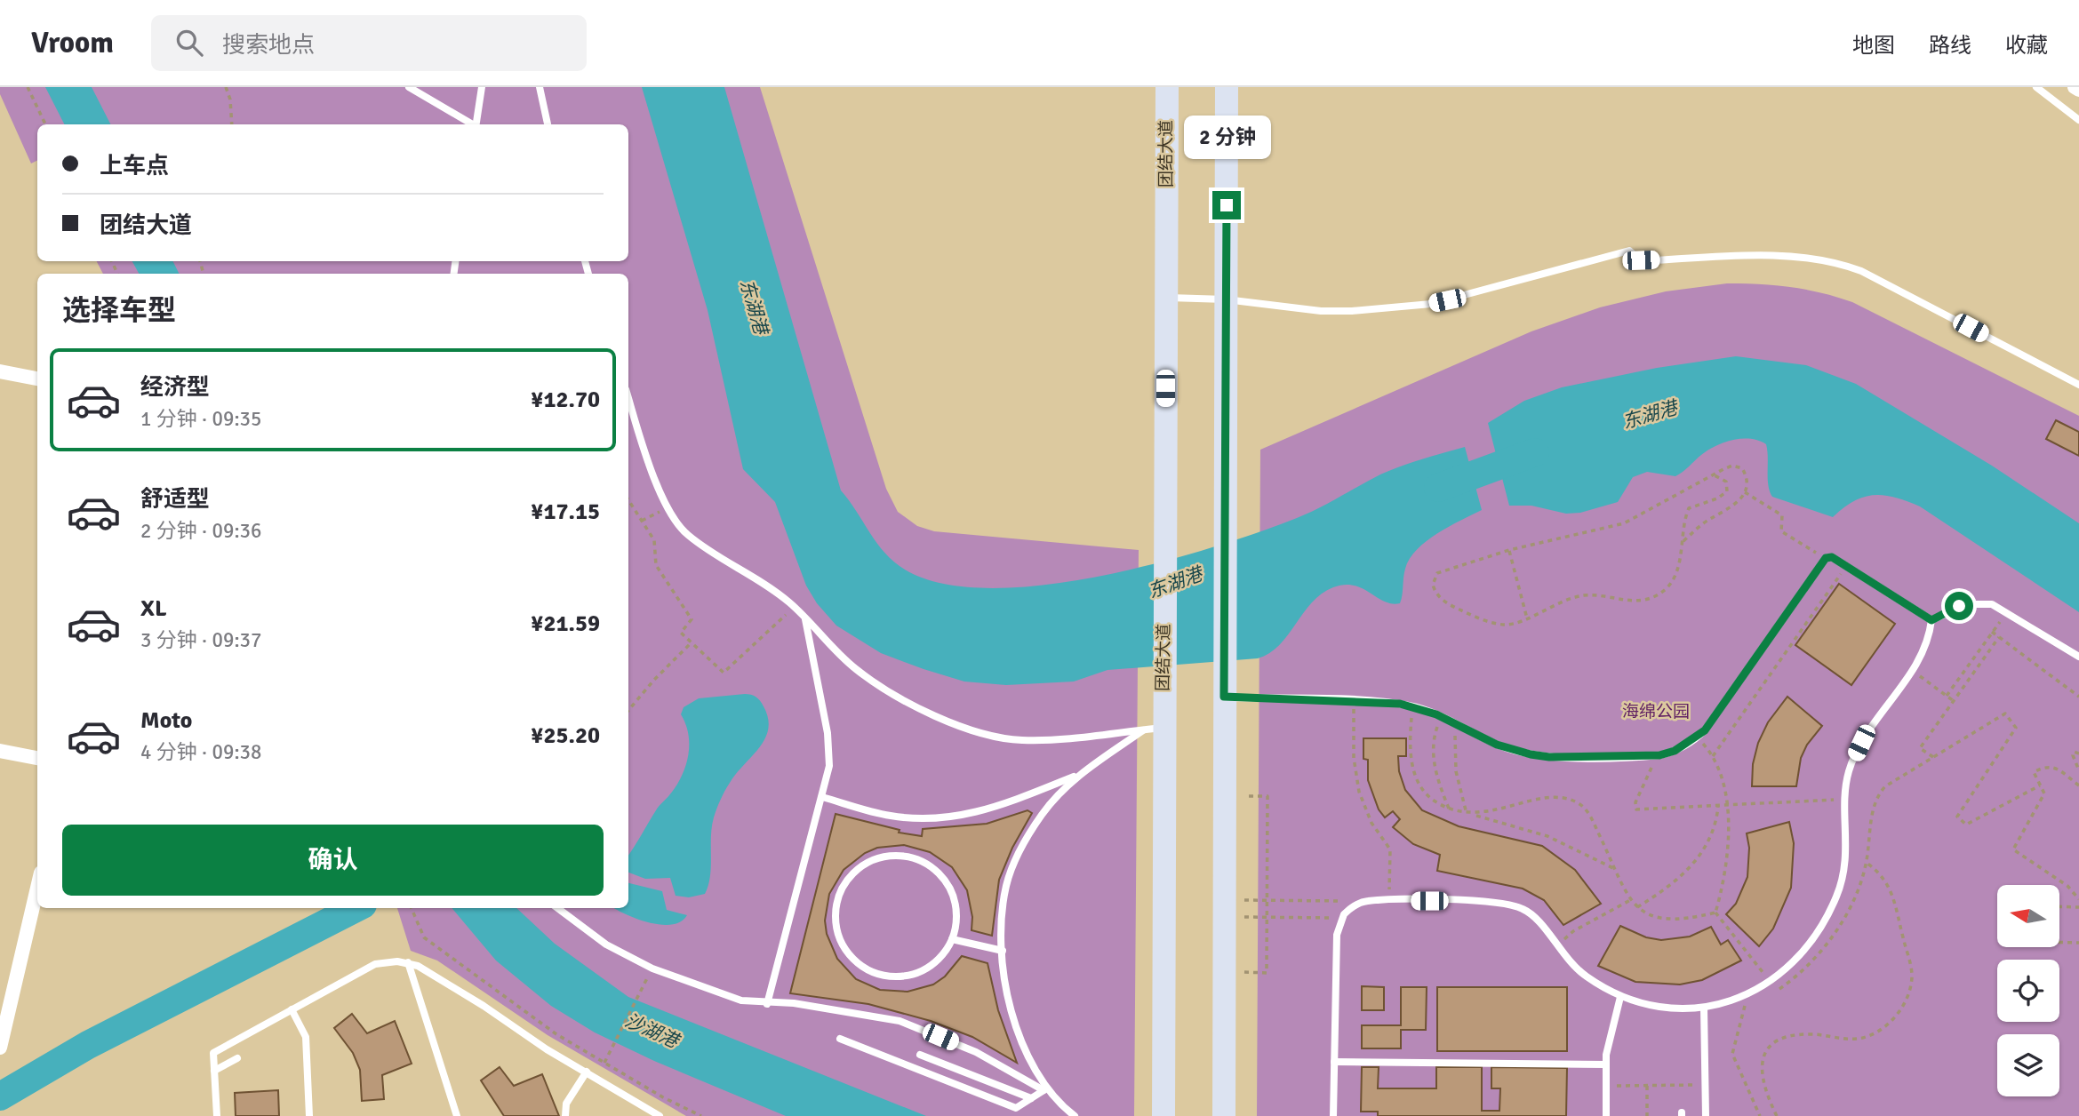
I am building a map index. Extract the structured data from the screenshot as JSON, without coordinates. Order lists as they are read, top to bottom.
{
  "streets": {
    "main road": ["团结大道"]
  },
  "water": ["东湖港", "沙湖港"],
  "parks": ["海绵公园"],
  "north": "left",
  "page": {
    "header": "Vroom",
    "search": "搜索地点",
    "nav": ["地图", "路线", "收藏"],
    "bubble": "2 分钟",
    "banner": ["上车点", "团结大道"],
    "heading": "选择车型",
    "list": [
      {
        "name": "经济型",
        "note": "1 分钟 · 09:35",
        "value": "¥12.70"
      },
      {
        "name": "舒适型",
        "note": "2 分钟 · 09:36",
        "value": "¥17.15"
      },
      {
        "name": "XL",
        "note": "3 分钟 · 09:37",
        "value": "¥21.59"
      },
      {
        "name": "Moto",
        "note": "4 分钟 · 09:38",
        "value": "¥25.20"
      }
    ],
    "buttons": "确认"
  }
}
